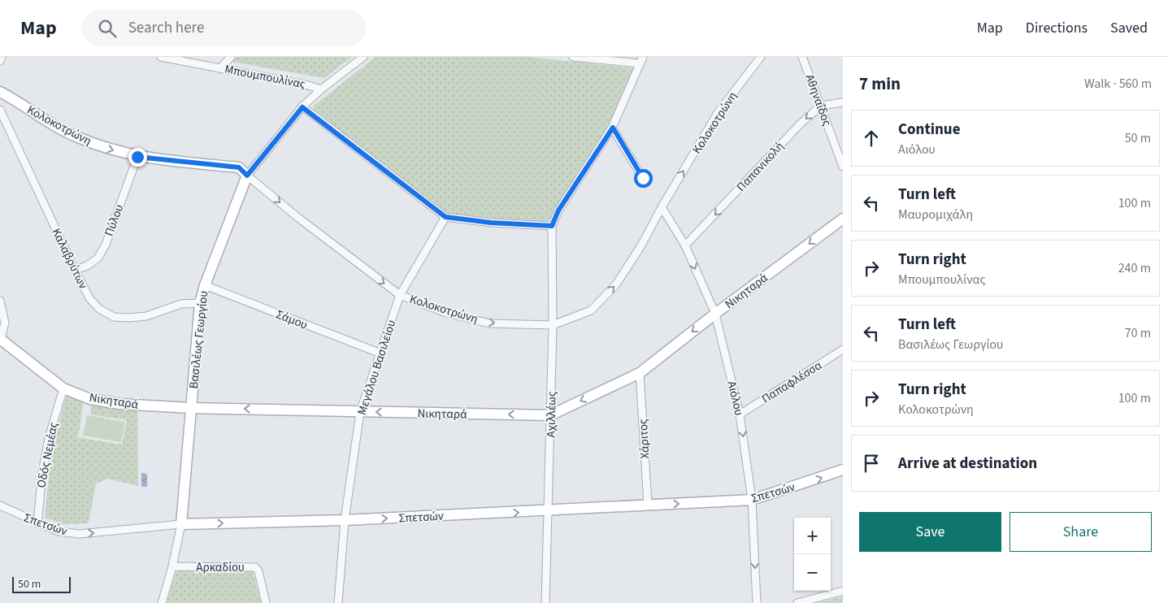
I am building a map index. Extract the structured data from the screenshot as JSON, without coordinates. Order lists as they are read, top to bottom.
{
  "streets": {
    "street": [
      "Μπουμπουλίνας",
      "Αθηναΐδος",
      "Κολοκοτρώνη",
      "Παπανικολή",
      "Πύλου",
      "Καλαβρύτων",
      "Νικηταρά",
      "Σάμου",
      "Βασιλέως Γεωργίου",
      "Μεγάλου Βασιλείου",
      "Παπαφλέσσα",
      "Αιόλου",
      "Αχιλλέως",
      "Χάριτος",
      "Οδóς Νεμέας",
      "Σπετσών",
      "Αρκαδίου"
    ]
  },
  "crossings": [
    ["Μπουμπουλίνας", "Βασιλέως Γεωργίου"],
    ["Μπουμπουλίνας", "Μεγάλου Βασιλείου"],
    ["Αθηναΐδος", "Παπανικολή"],
    ["Κολοκοτρώνη", "Πύλου"],
    ["Κολοκοτρώνη", "Βασιλέως Γεωργίου"],
    ["Κολοκοτρώνη", "Μεγάλου Βασιλείου"],
    ["Κολοκοτρώνη", "Αιόλου"],
    ["Κολοκοτρώνη", "Αχιλλέως"],
    ["Παπανικολή", "Αιόλου"],
    ["Πύλου", "Καλαβρύτων"],
    ["Καλαβρύτων", "Βασιλέως Γεωργίου"],
    ["Νικηταρά", "Βασιλέως Γεωργίου"],
    ["Νικηταρά", "Μεγάλου Βασιλείου"],
    ["Νικηταρά", "Αιόλου"],
    ["Νικηταρά", "Αχιλλέως"],
    ["Νικηταρά", "Χάριτος"],
    ["Νικηταρά", "Οδóς Νεμέας"],
    ["Σάμου", "Βασιλέως Γεωργίου"],
    ["Σάμου", "Μεγάλου Βασιλείου"],
    ["Βασιλέως Γεωργίου", "Σπετσών"],
    ["Βασιλέως Γεωργίου", "Αρκαδίου"],
    ["Μεγάλου Βασιλείου", "Σπετσών"],
    ["Παπαφλέσσα", "Αιόλου"],
    ["Αιόλου", "Σπετσών"],
    ["Αχιλλέως", "Σπετσών"],
    ["Χάριτος", "Σπετσών"],
    ["Οδóς Νεμέας", "Σπετσών"]
  ],
  "one_way": [
    "Παπανικολή",
    "Νικηταρά",
    "Αιόλου",
    "Σπετσών"
  ],
  "scale_bar": "50 m",
  "page": {
    "header": "Map",
    "search": "Search here",
    "nav": ["Map", "Directions", "Saved"],
    "heading": ["7 min", "Walk · 560 m"],
    "list": [
      ["Continue", "Αιόλου", "50 m"],
      ["Turn left", "Μαυρομιχάλη", "100 m"],
      ["Turn right", "Μπουμπουλίνας", "240 m"],
      ["Turn left", "Βασιλέως Γεωργίου", "70 m"],
      ["Turn right", "Κολοκοτρώνη", "100 m"],
      "Arrive at destination"
    ],
    "buttons": ["Save", "Share"],
    "map_buttons": ["+", "−"],
    "scale": "50 m"
  }
}
